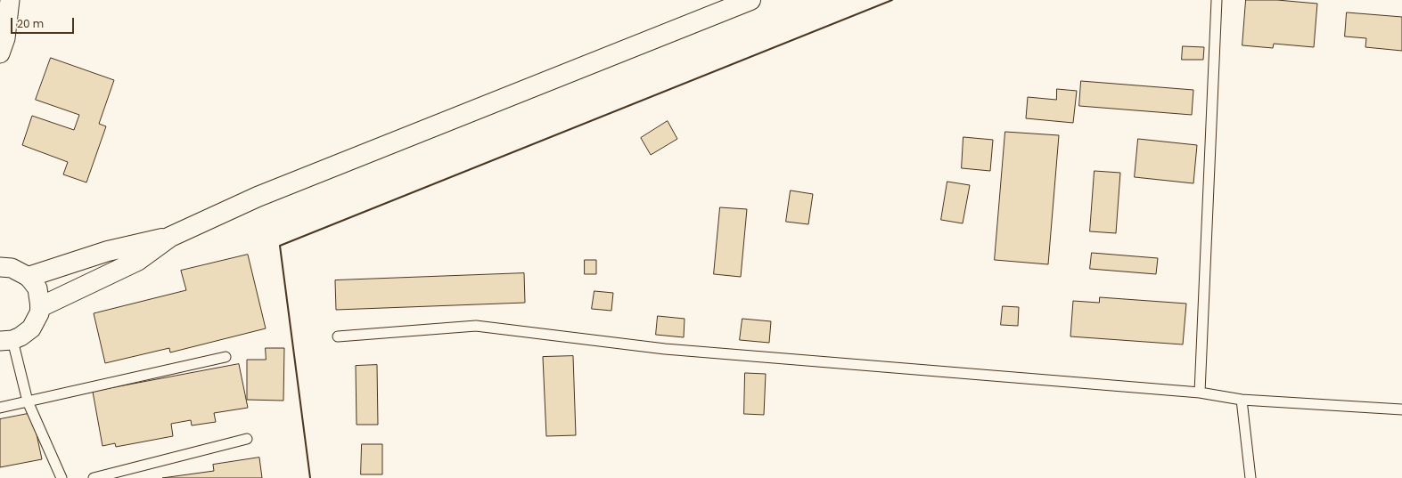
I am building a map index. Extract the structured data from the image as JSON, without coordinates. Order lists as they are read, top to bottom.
{
  "scale_bar": "20 m"
}
